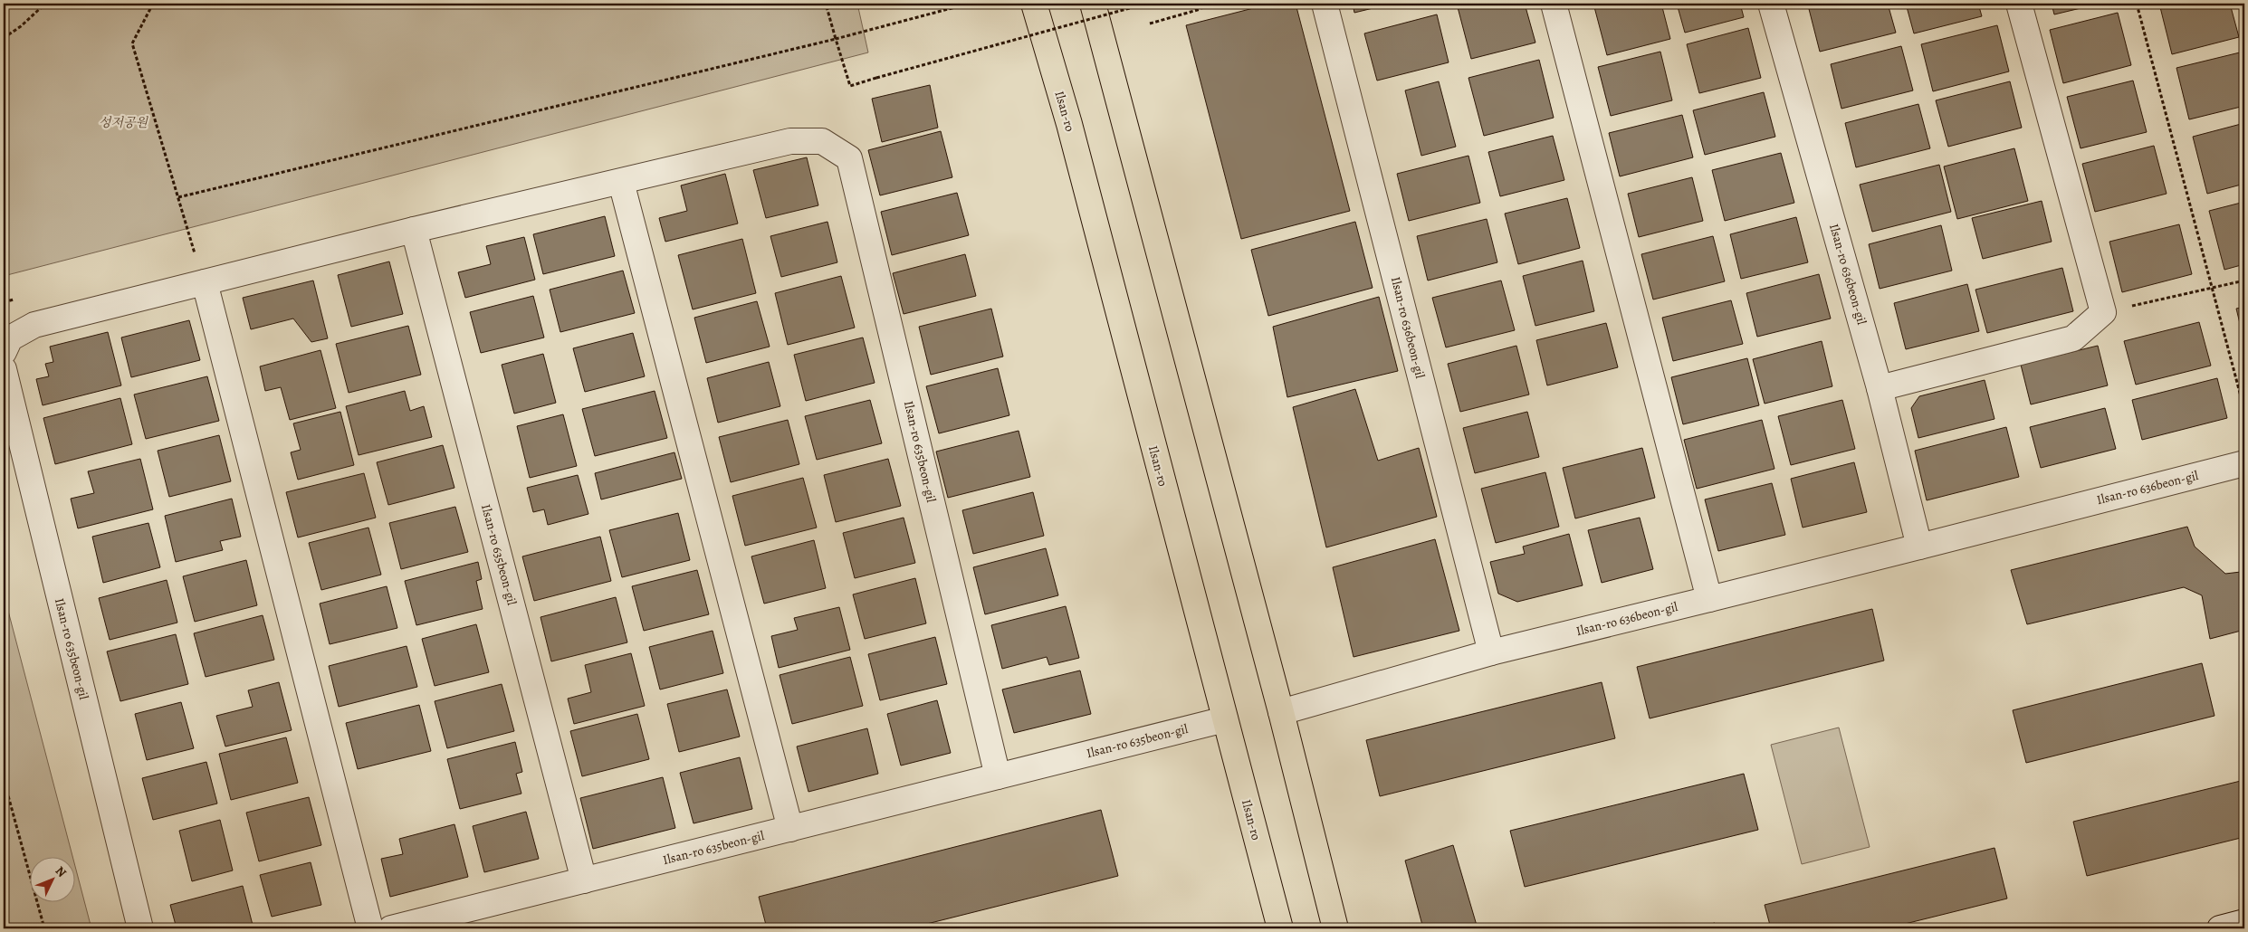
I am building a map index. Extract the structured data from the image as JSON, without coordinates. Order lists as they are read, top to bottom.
{
  "streets": {
    "main road": ["Ilsan-ro"],
    "street": ["Ilsan-ro 636beon-gil", "Ilsan-ro 635beon-gil"]
  },
  "crossings": [
    ["Ilsan-ro", "Ilsan-ro 635beon-gil"]
  ],
  "parks": ["성저공원"],
  "north": "top right"
}
